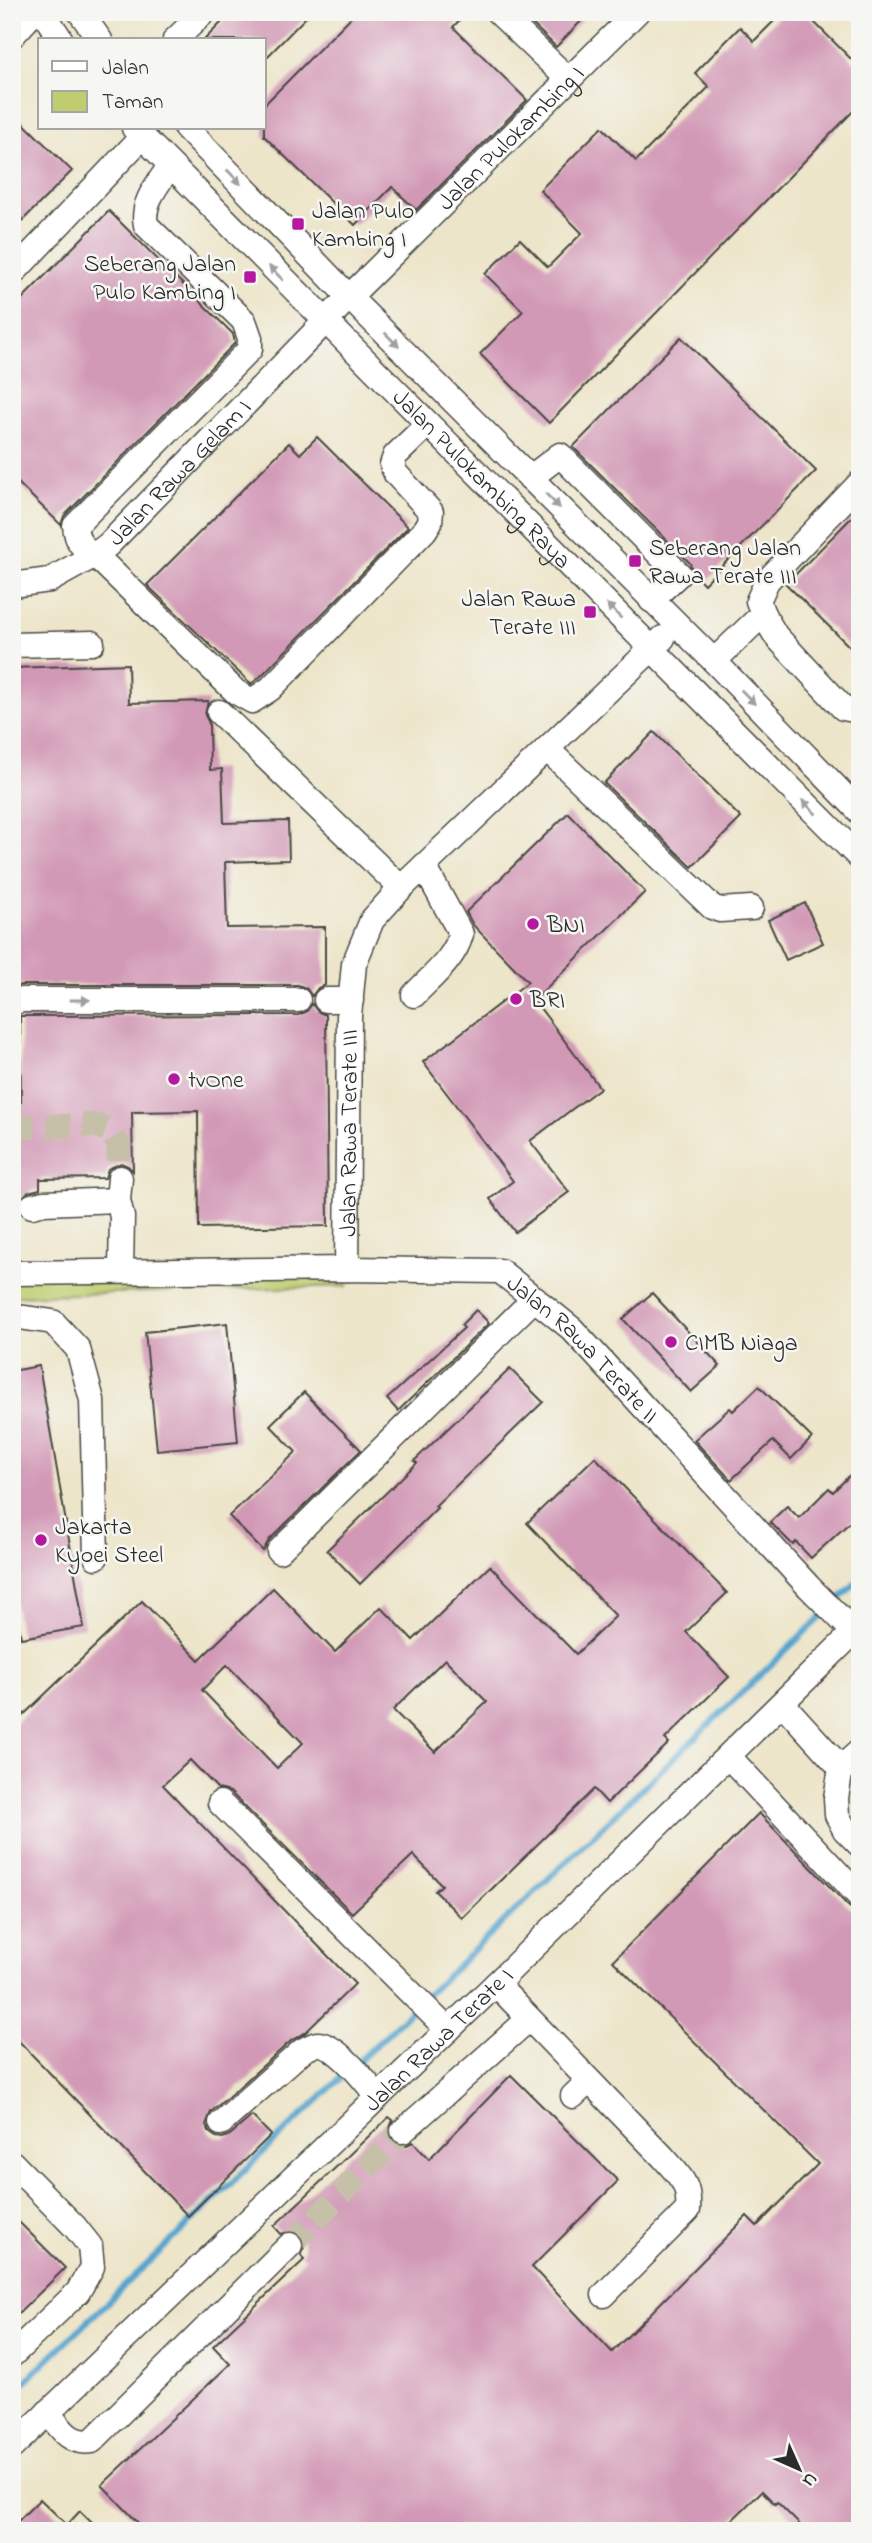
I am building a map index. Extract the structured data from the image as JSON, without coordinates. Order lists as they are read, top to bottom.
{
  "streets": {
    "street": [
      "Jalan Pulokambing I",
      "Jalan Rawa Gelam I",
      "Jalan Pulokambing Raya",
      "Jalan Rawa Terate III",
      "Jalan Rawa Terate II",
      "Jalan Rawa Terate I"
    ]
  },
  "crossings": [
    ["Jalan Pulokambing I", "Jalan Rawa Gelam I"],
    ["Jalan Pulokambing I", "Jalan Pulokambing Raya"],
    ["Jalan Rawa Gelam I", "Jalan Pulokambing Raya"],
    ["Jalan Pulokambing Raya", "Jalan Rawa Terate III"],
    ["Jalan Rawa Terate III", "Jalan Rawa Terate II"],
    ["Jalan Rawa Terate II", "Jalan Rawa Terate I"]
  ],
  "places": {
    "transit": [
      "Jalan Pulo Kambing I",
      "Seberang Jalan Pulo Kambing I",
      "Seberang Jalan Rawa Terate III",
      "Jalan Rawa Terate III"
    ],
    "other": [
      "BNI",
      "BRI",
      "tvOne",
      "CIMB Niaga",
      "Jakarta Kyoei Steel"
    ]
  },
  "legend": ["Jalan", "Taman"],
  "north": "bottom right"
}
